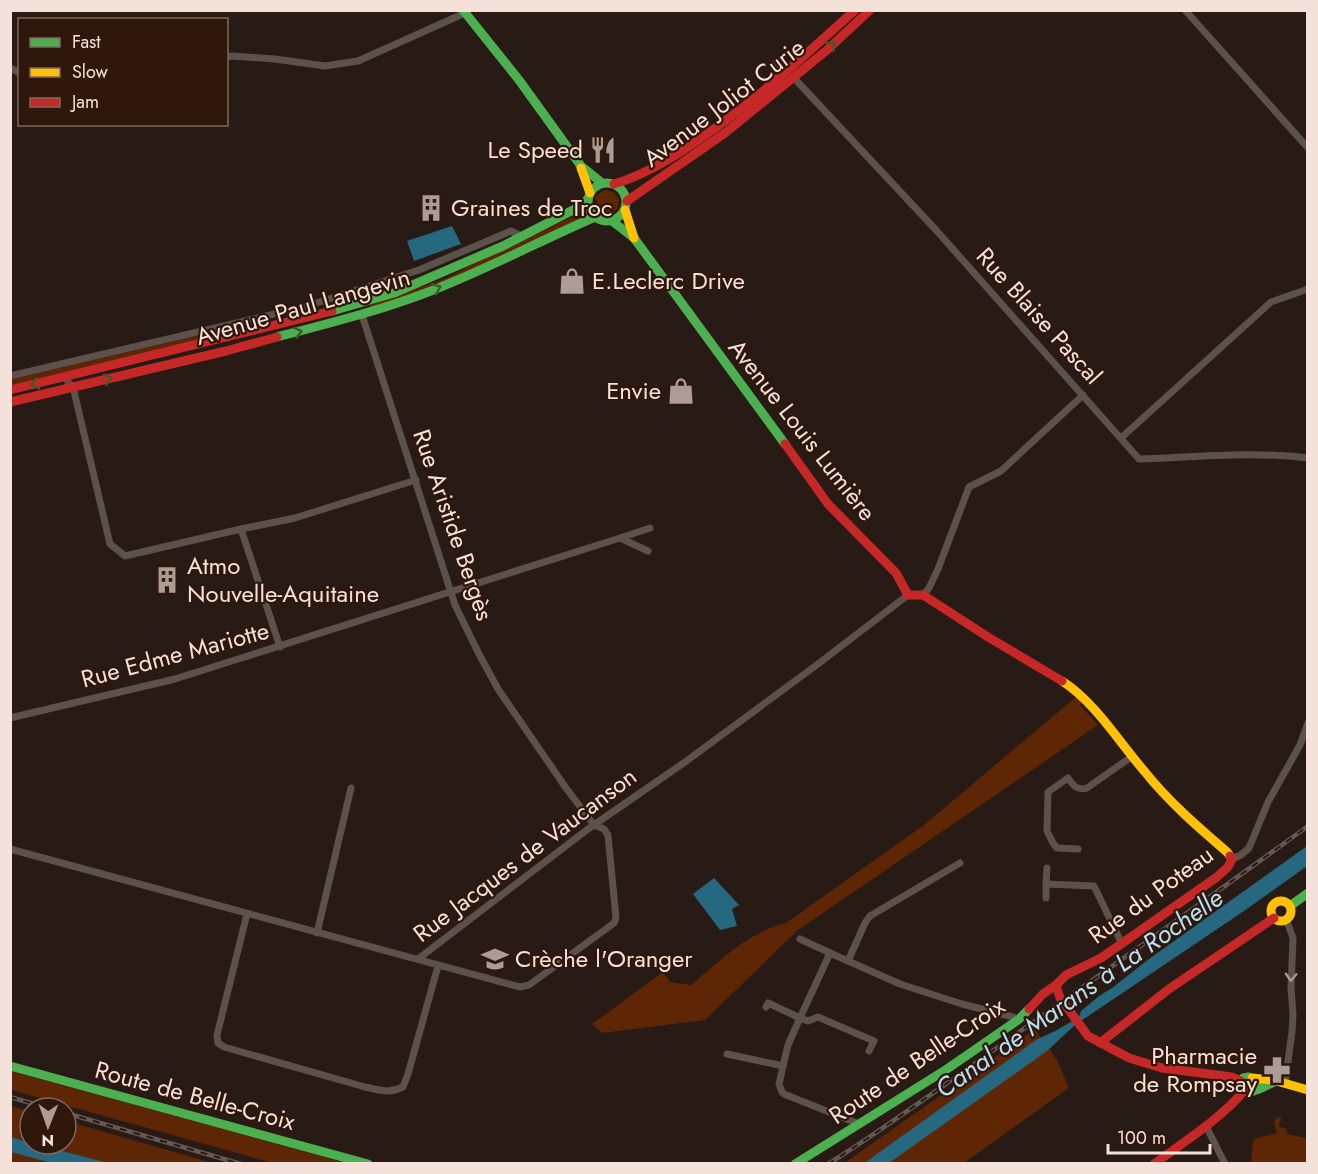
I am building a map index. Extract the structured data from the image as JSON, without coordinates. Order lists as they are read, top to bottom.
{
  "streets": {
    "street": [
      "Avenue Joliot Curie",
      "Avenue Paul Langevin",
      "Rue Blaise Pascal",
      "Avenue Louis Lumière",
      "Rue Aristide Bergès",
      "Rue Edme Mariotte",
      "Rue Jacques de Vaucanson",
      "Rue du Poteau",
      "Route de Belle-Croix"
    ]
  },
  "crossings": [
    ["Avenue Joliot Curie", "Avenue Paul Langevin"],
    ["Avenue Joliot Curie", "Rue Blaise Pascal"],
    ["Avenue Joliot Curie", "Avenue Louis Lumière"],
    ["Avenue Paul Langevin", "Avenue Louis Lumière"],
    ["Avenue Paul Langevin", "Rue Aristide Bergès"],
    ["Avenue Louis Lumière", "Rue Jacques de Vaucanson"],
    ["Rue Aristide Bergès", "Rue Edme Mariotte"],
    ["Rue Aristide Bergès", "Rue Jacques de Vaucanson"],
    ["Rue du Poteau", "Route de Belle-Croix"]
  ],
  "water": ["Canal de Marans à La Rochelle"],
  "places": {
    "restaurant": ["Le Speed"],
    "building": ["Graines de Troc", "Atmo Nouvelle-Aquitaine"],
    "shop": ["E.Leclerc Drive", "Envie"],
    "school or university": ["Crèche l'Oranger"],
    "pharmacy": ["Pharmacie de Rompsay"]
  },
  "legend": ["Fast", "Slow", "Jam"],
  "scale_bar": "100 m",
  "north": "bottom"
}
